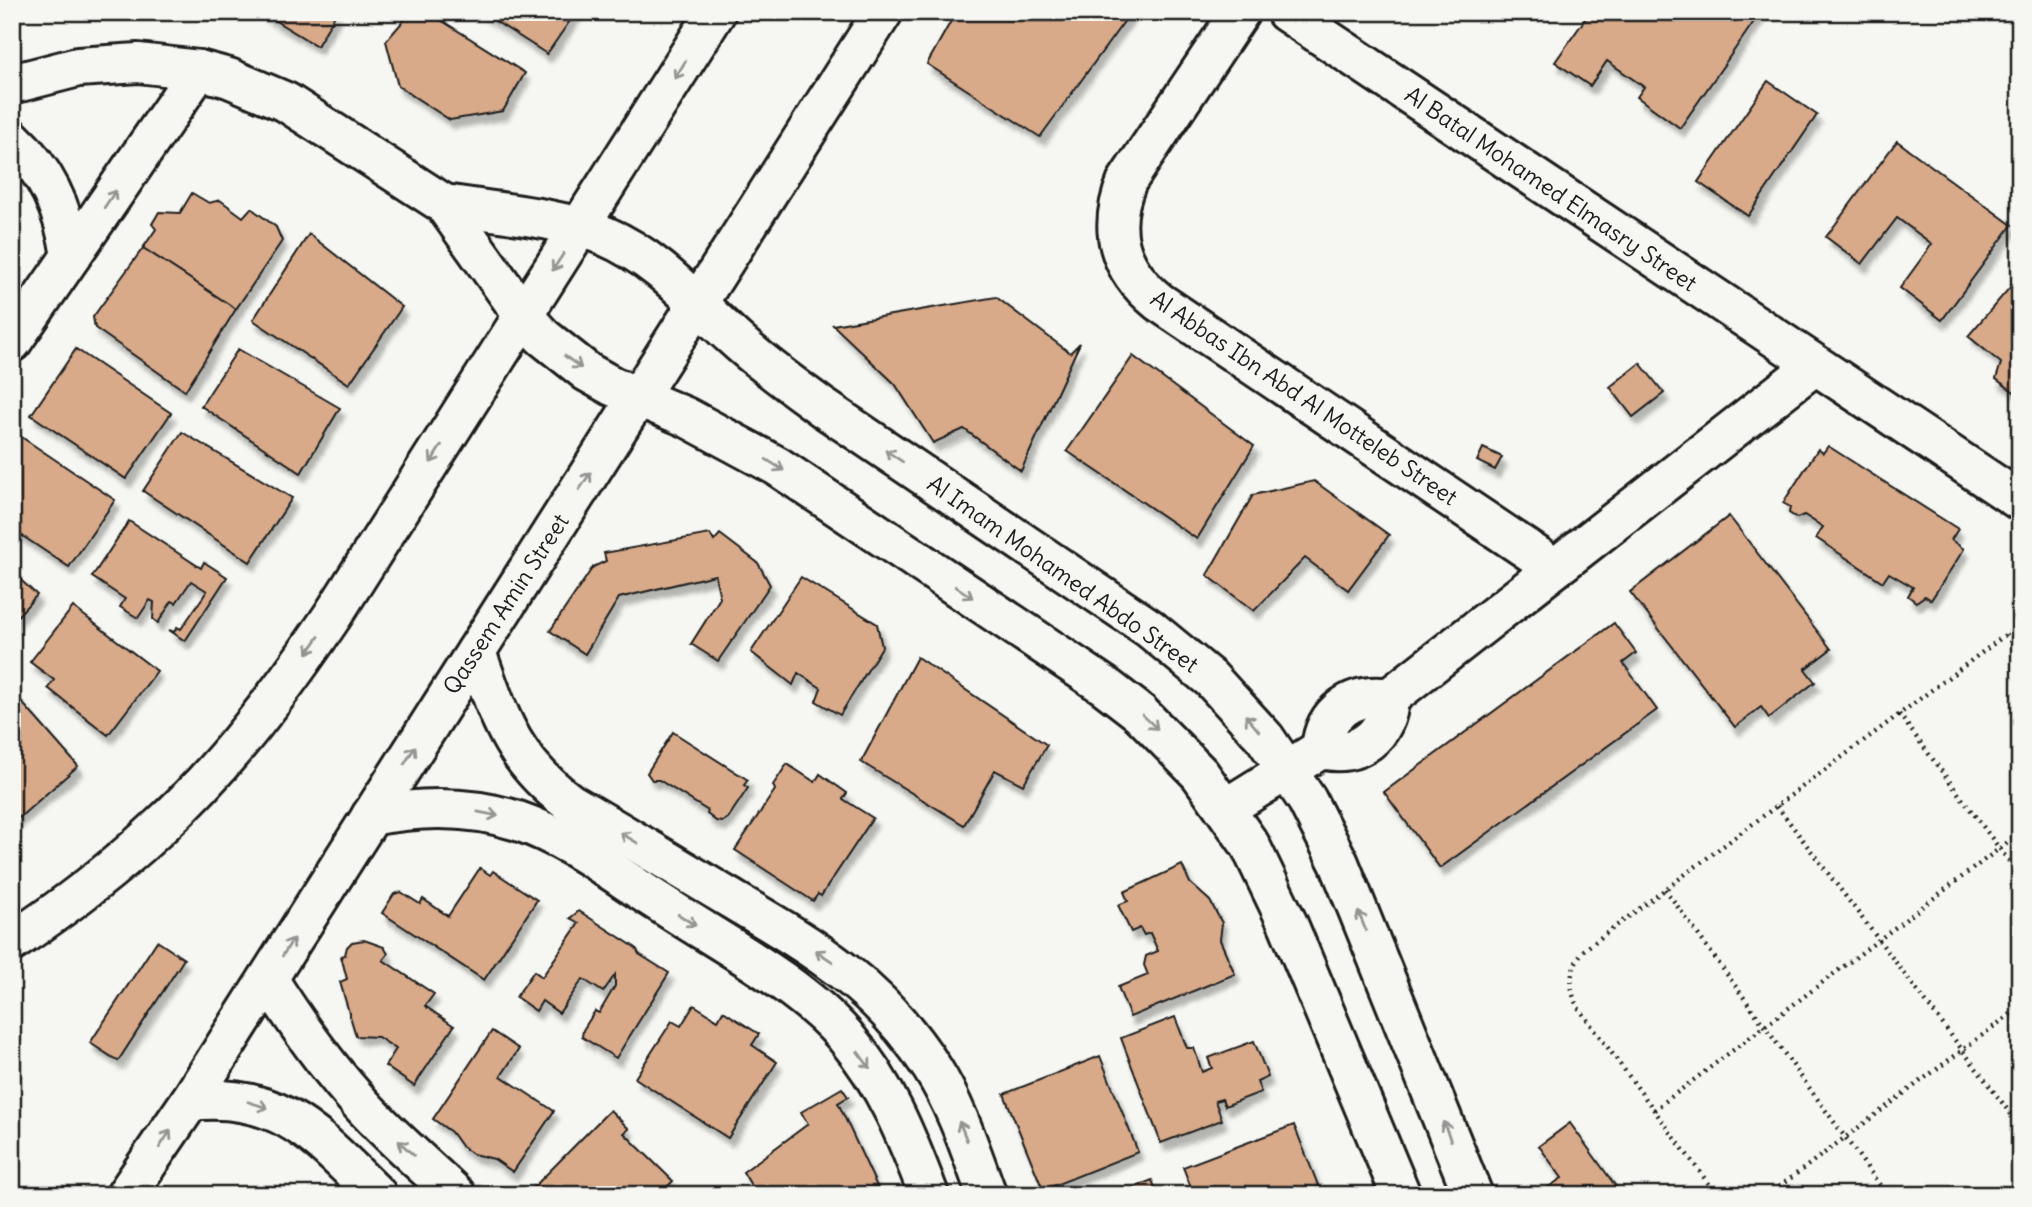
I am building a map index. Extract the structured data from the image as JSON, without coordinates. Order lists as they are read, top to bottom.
{
  "streets": {
    "street": [
      "Al Batal Mohamed Elmasry Street",
      "Al Abbas Ibn Abd Al Motteleb Street",
      "Al Imam Mohamed Abdo Street",
      "Qassem Amin Street"
    ]
  },
  "crossings": [
    ["Al Imam Mohamed Abdo Street", "Qassem Amin Street"]
  ]
}
